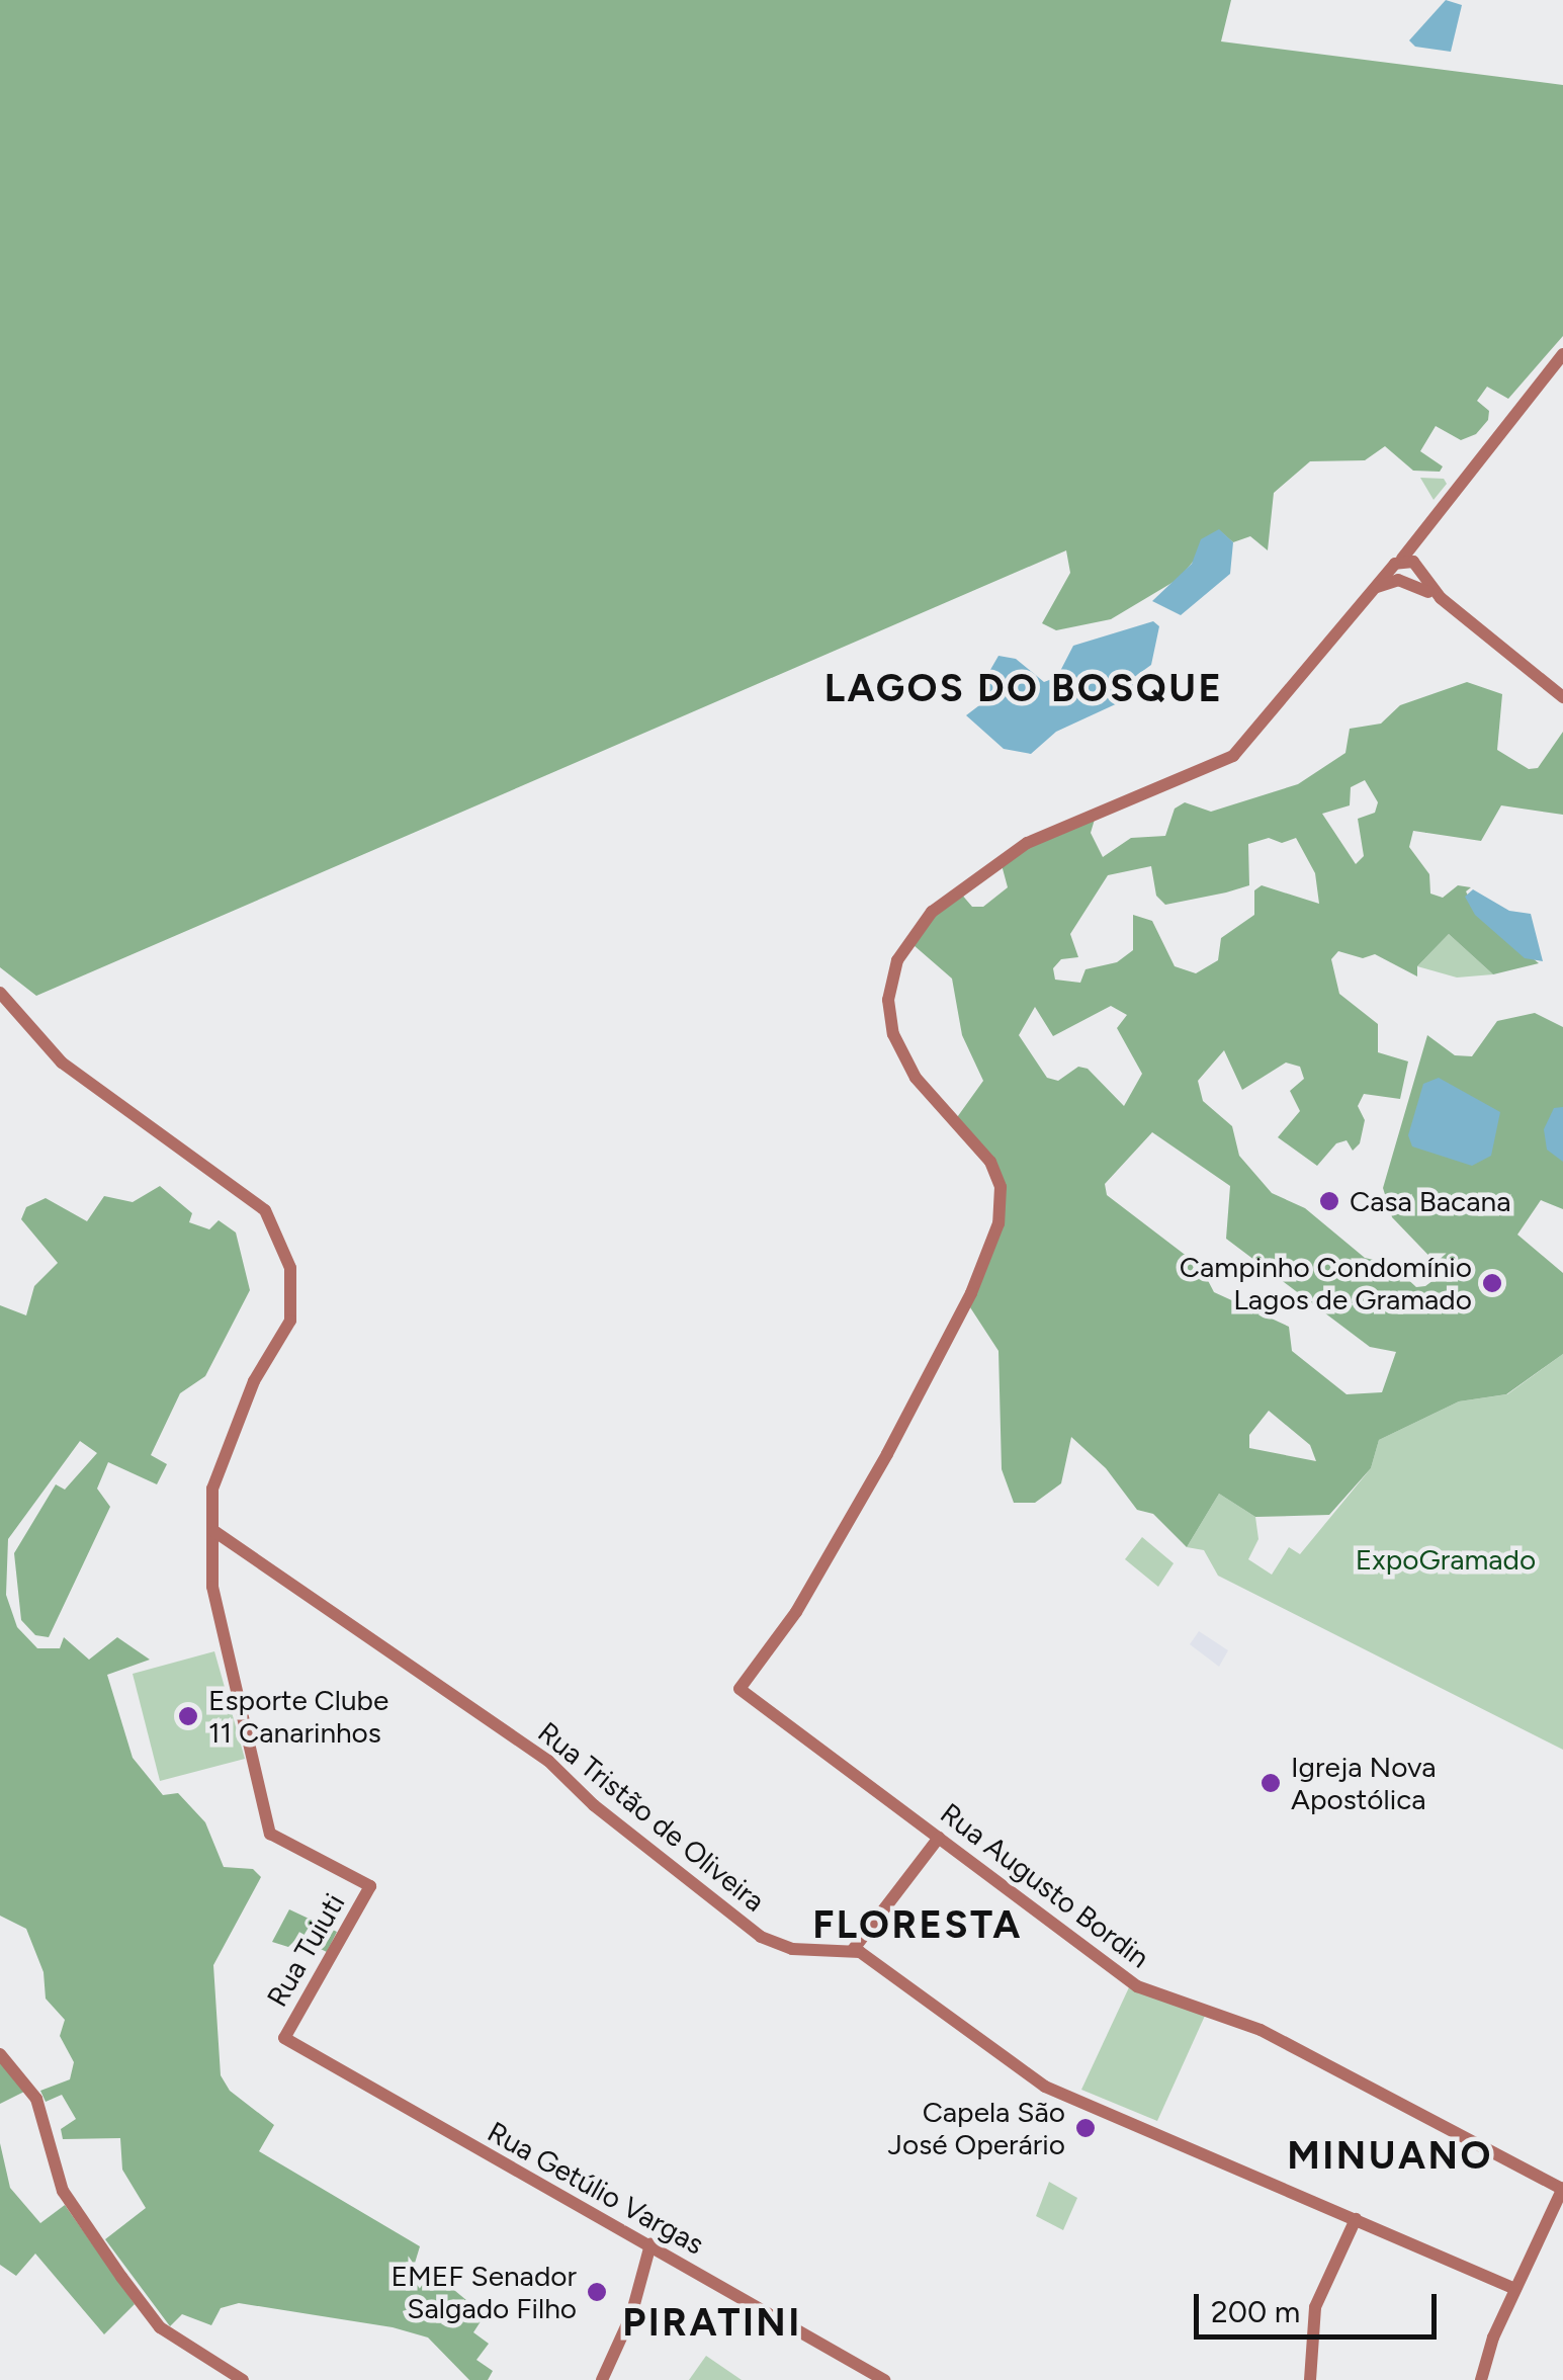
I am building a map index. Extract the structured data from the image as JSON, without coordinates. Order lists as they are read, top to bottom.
{
  "streets": {
    "street": [
      "Rua Tristão de Oliveira",
      "Rua Augusto Bordin",
      "Rua Tuiuti",
      "Rua Getúlio Vargas"
    ]
  },
  "crossings": [
    ["Rua Tristão de Oliveira", "Rua Tuiuti"],
    ["Rua Tuiuti", "Rua Getúlio Vargas"]
  ],
  "districts": [
    "LAGOS DO BOSQUE",
    "FLORESTA",
    "MINUANO",
    "PIRATINI"
  ],
  "parks": ["ExpoGramado"],
  "places": [
    "Casa Bacana",
    "Campinho Condomínio Lagos de Gramado",
    "Esporte Clube 11 Canarinhos",
    "Igreja Nova Apostólica",
    "Capela São José Operário",
    "EMEF Senador Salgado Filho"
  ],
  "scale_bar": "200 m"
}
